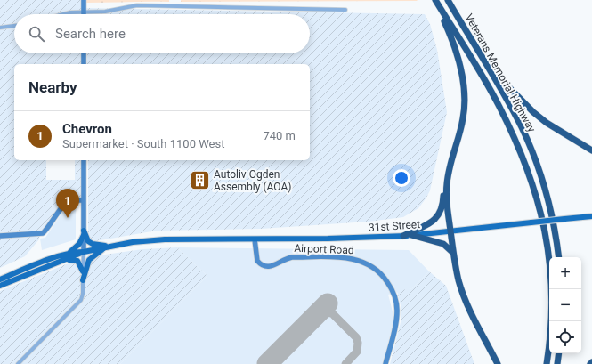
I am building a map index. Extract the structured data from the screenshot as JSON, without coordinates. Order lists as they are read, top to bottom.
{
  "streets": {
    "highway": ["Veterans Memorial Highway"],
    "main road": ["31st Street"],
    "street": ["Airport Road"]
  },
  "crossings": [
    ["31st Street", "Airport Road"]
  ],
  "places": {
    "building": ["Autoliv Ogden Assembly (AOA)"]
  },
  "page": {
    "search": "Search here",
    "heading": "Nearby",
    "list": [
      {
        "mark": "1",
        "name": "Chevron",
        "note": "Supermarket · South 1100 West",
        "value": "740 m"
      }
    ],
    "pins": "1",
    "map_buttons": ["+", "−"]
  }
}
